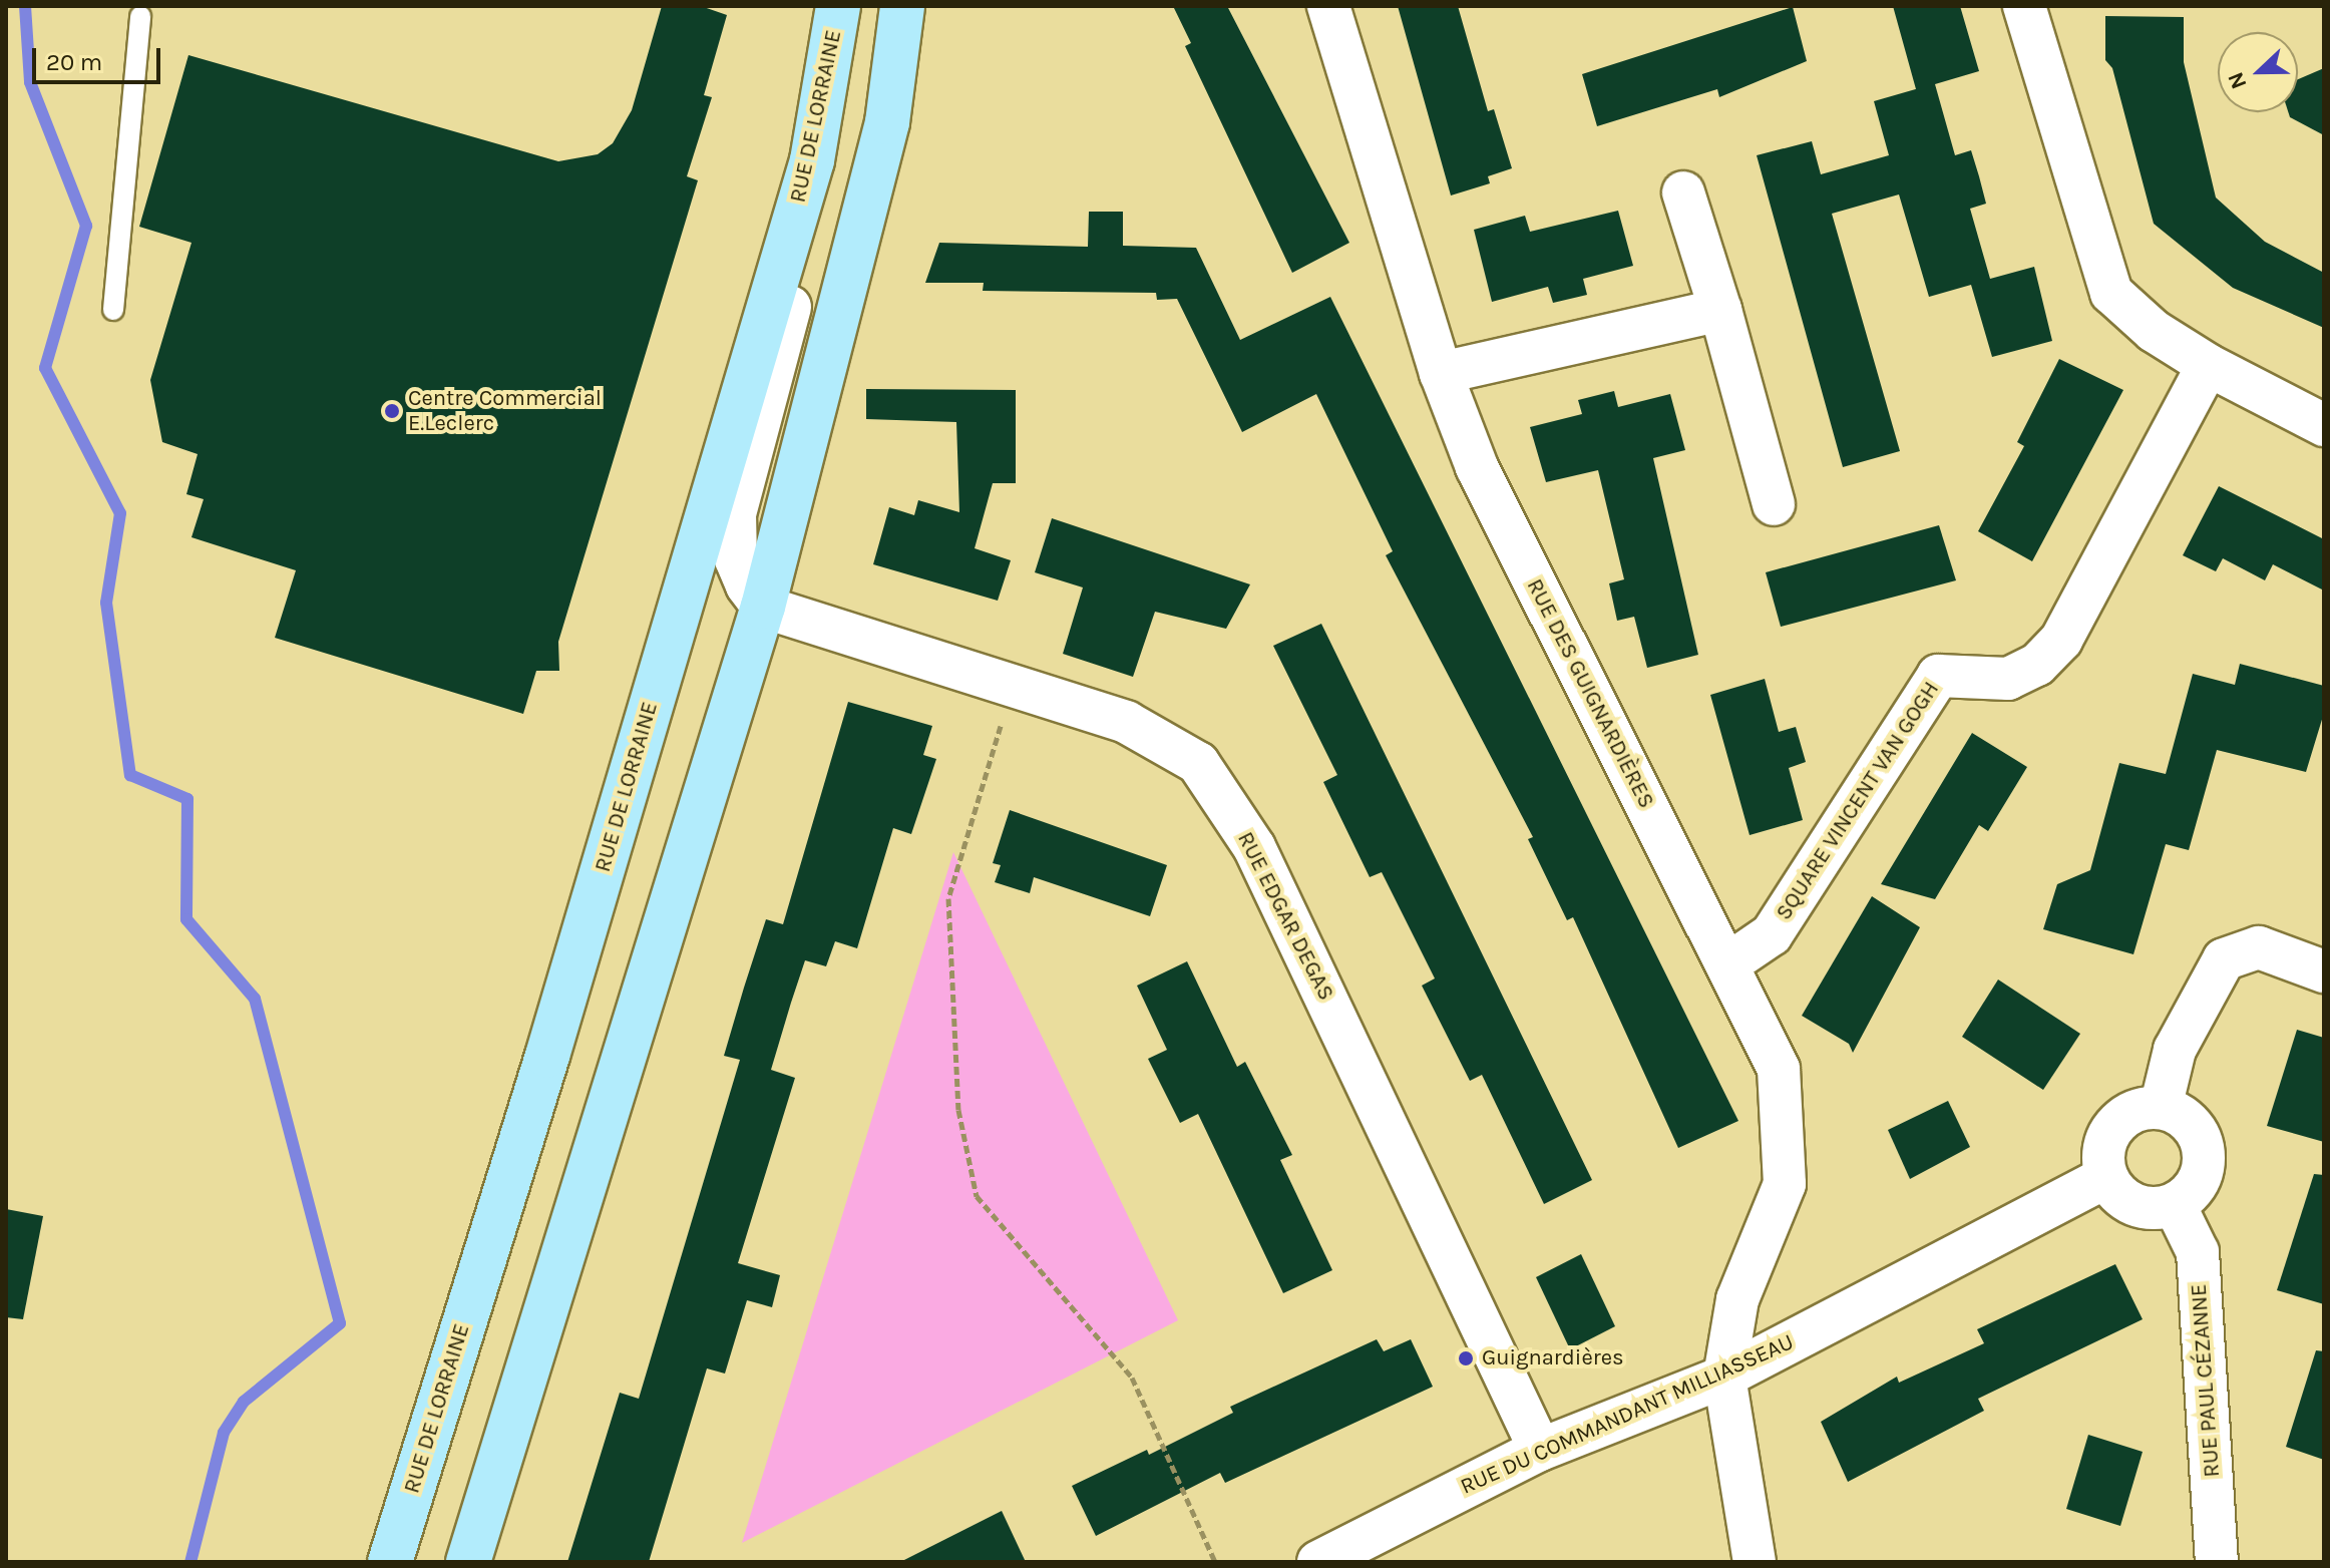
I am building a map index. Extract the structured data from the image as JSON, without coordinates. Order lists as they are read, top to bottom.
{
  "streets": {
    "main road": ["RUE DE LORRAINE"],
    "street": [
      "RUE DES GUIGNARDIÈRES",
      "SQUARE VINCENT VAN GOGH",
      "RUE EDGAR DEGAS",
      "RUE PAUL CÉZANNE",
      "RUE DU COMMANDANT MILLIASSEAU"
    ]
  },
  "crossings": [
    ["RUE DES GUIGNARDIÈRES", "SQUARE VINCENT VAN GOGH"],
    ["RUE DES GUIGNARDIÈRES", "RUE DU COMMANDANT MILLIASSEAU"],
    ["RUE EDGAR DEGAS", "RUE DU COMMANDANT MILLIASSEAU"],
    ["RUE PAUL CÉZANNE", "RUE DU COMMANDANT MILLIASSEAU"]
  ],
  "places": ["Centre Commercial E.Leclerc", "Guignardières"],
  "scale_bar": "20 m",
  "north": "left"
}
